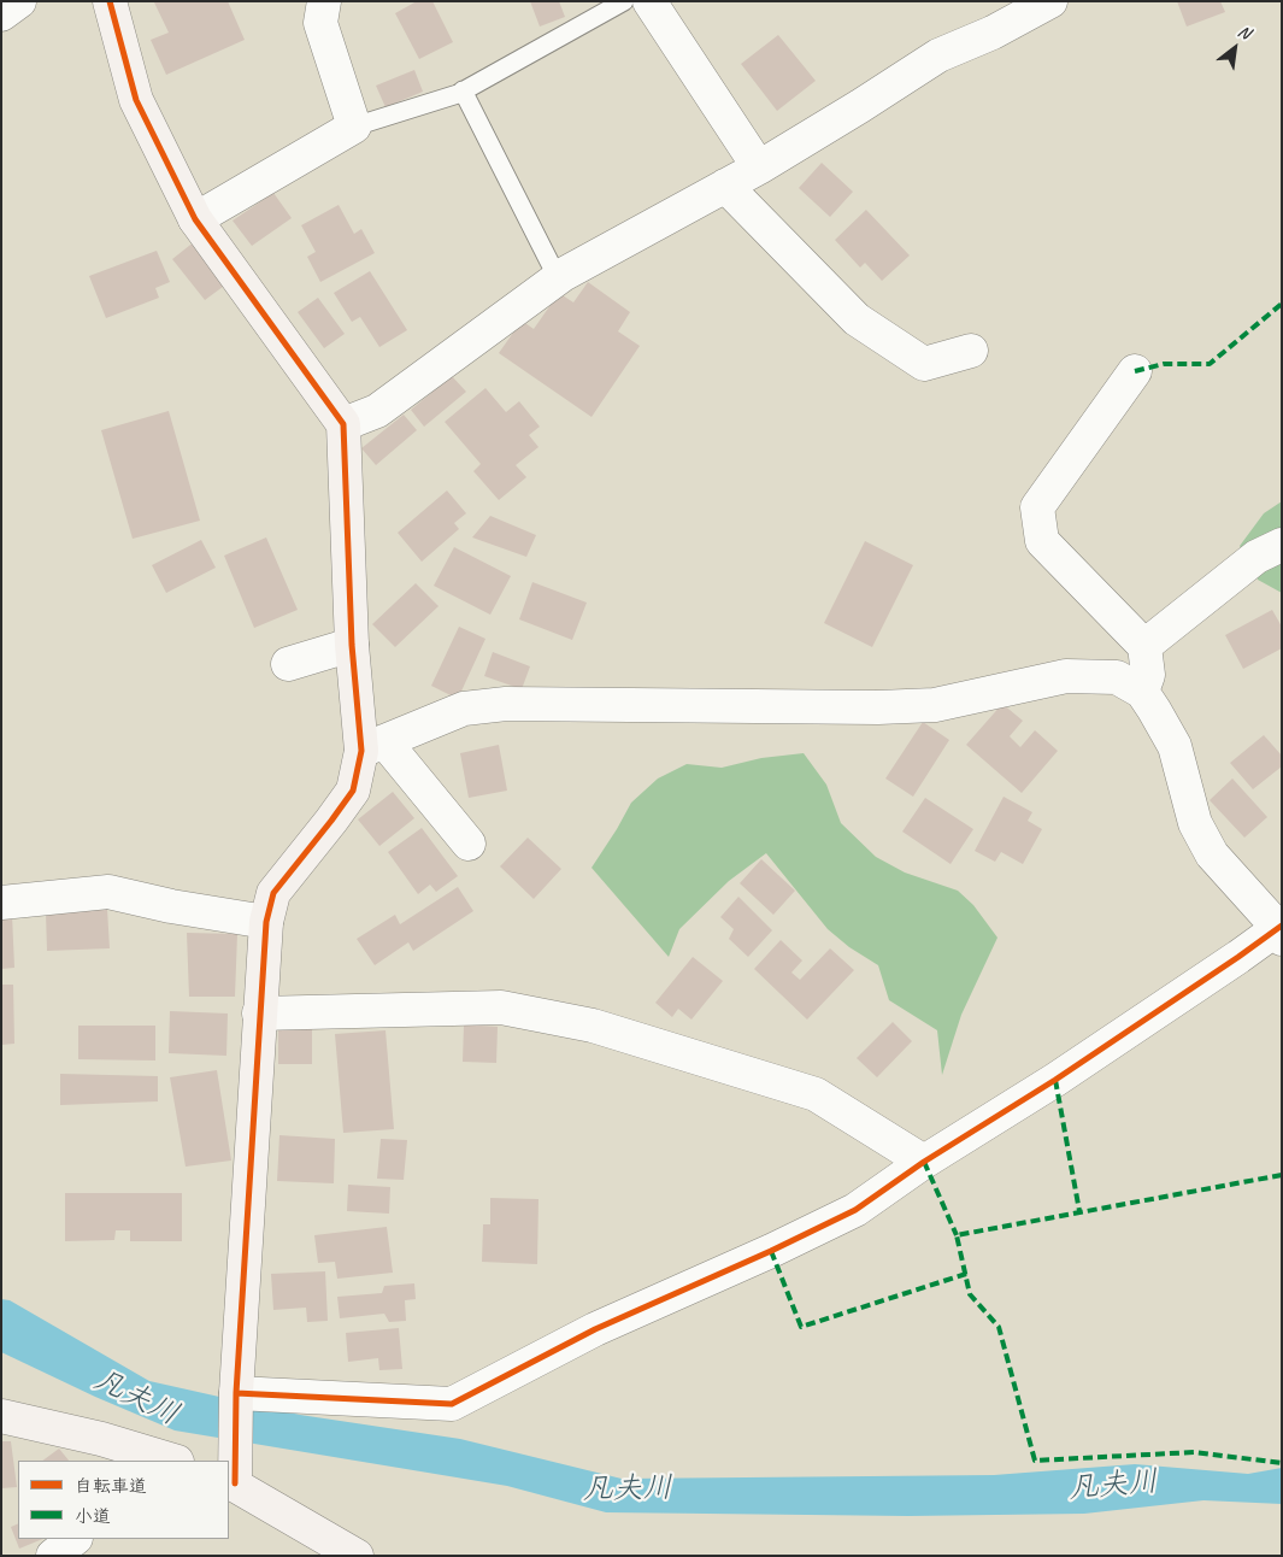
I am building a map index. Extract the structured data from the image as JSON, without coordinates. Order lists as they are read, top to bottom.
{
  "water": ["凡夫川"],
  "legend": ["自転車道", "小道"],
  "north": "top right"
}
